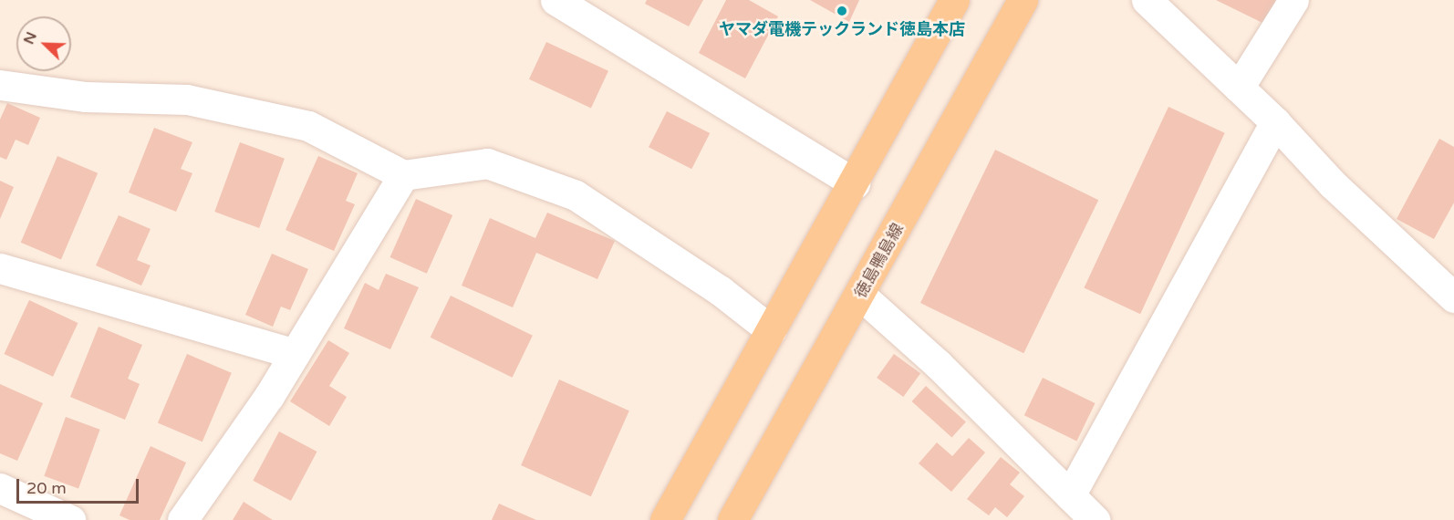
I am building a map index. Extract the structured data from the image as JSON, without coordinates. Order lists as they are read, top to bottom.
{
  "streets": {
    "main road": ["徳島鴨島線"]
  },
  "places": ["ヤマダ電機テックランド徳島本店"],
  "scale_bar": "20 m",
  "north": "top left"
}
